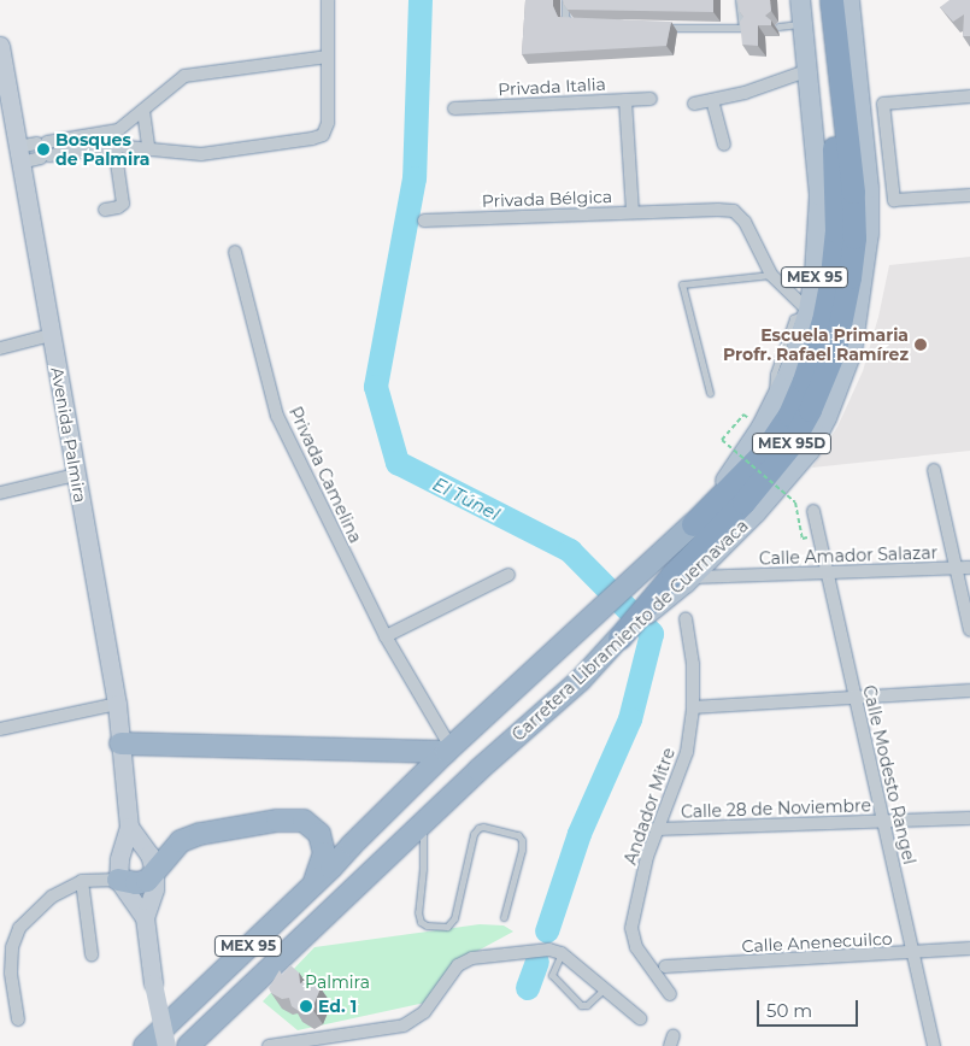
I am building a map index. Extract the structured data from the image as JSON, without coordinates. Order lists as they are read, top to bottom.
{
  "streets": {
    "highway": ["MEX 95", "MEX 95D", "Carretera Libramiento de Cuernavaca"],
    "main road": ["Avenida Palmira"],
    "street": [
      "Privada Italia",
      "Privada Bélgica",
      "Privada Camelina",
      "Calle Amador Salazar",
      "Calle Modesto Rangel",
      "Andador Mitre",
      "Calle 28 de Noviembre",
      "Calle Anenecuilco"
    ]
  },
  "crossings": [
    ["Privada Italia", "Privada Bélgica"],
    ["MEX 95D", "Calle Amador Salazar"],
    ["MEX 95D", "Carretera Libramiento de Cuernavaca"],
    ["Privada Camelina", "Carretera Libramiento de Cuernavaca"],
    ["Calle Amador Salazar", "Carretera Libramiento de Cuernavaca"],
    ["Calle Amador Salazar", "Calle Modesto Rangel"],
    ["Calle Modesto Rangel", "Calle 28 de Noviembre"],
    ["Calle Modesto Rangel", "Calle Anenecuilco"],
    ["Andador Mitre", "Calle 28 de Noviembre"]
  ],
  "water": ["El Túnel"],
  "parks": ["Palmira"],
  "places": ["Bosques de Palmira", "Escuela Primaria Profr. Rafael Ramírez", "Ed. 1"],
  "scale_bar": "50 m"
}
